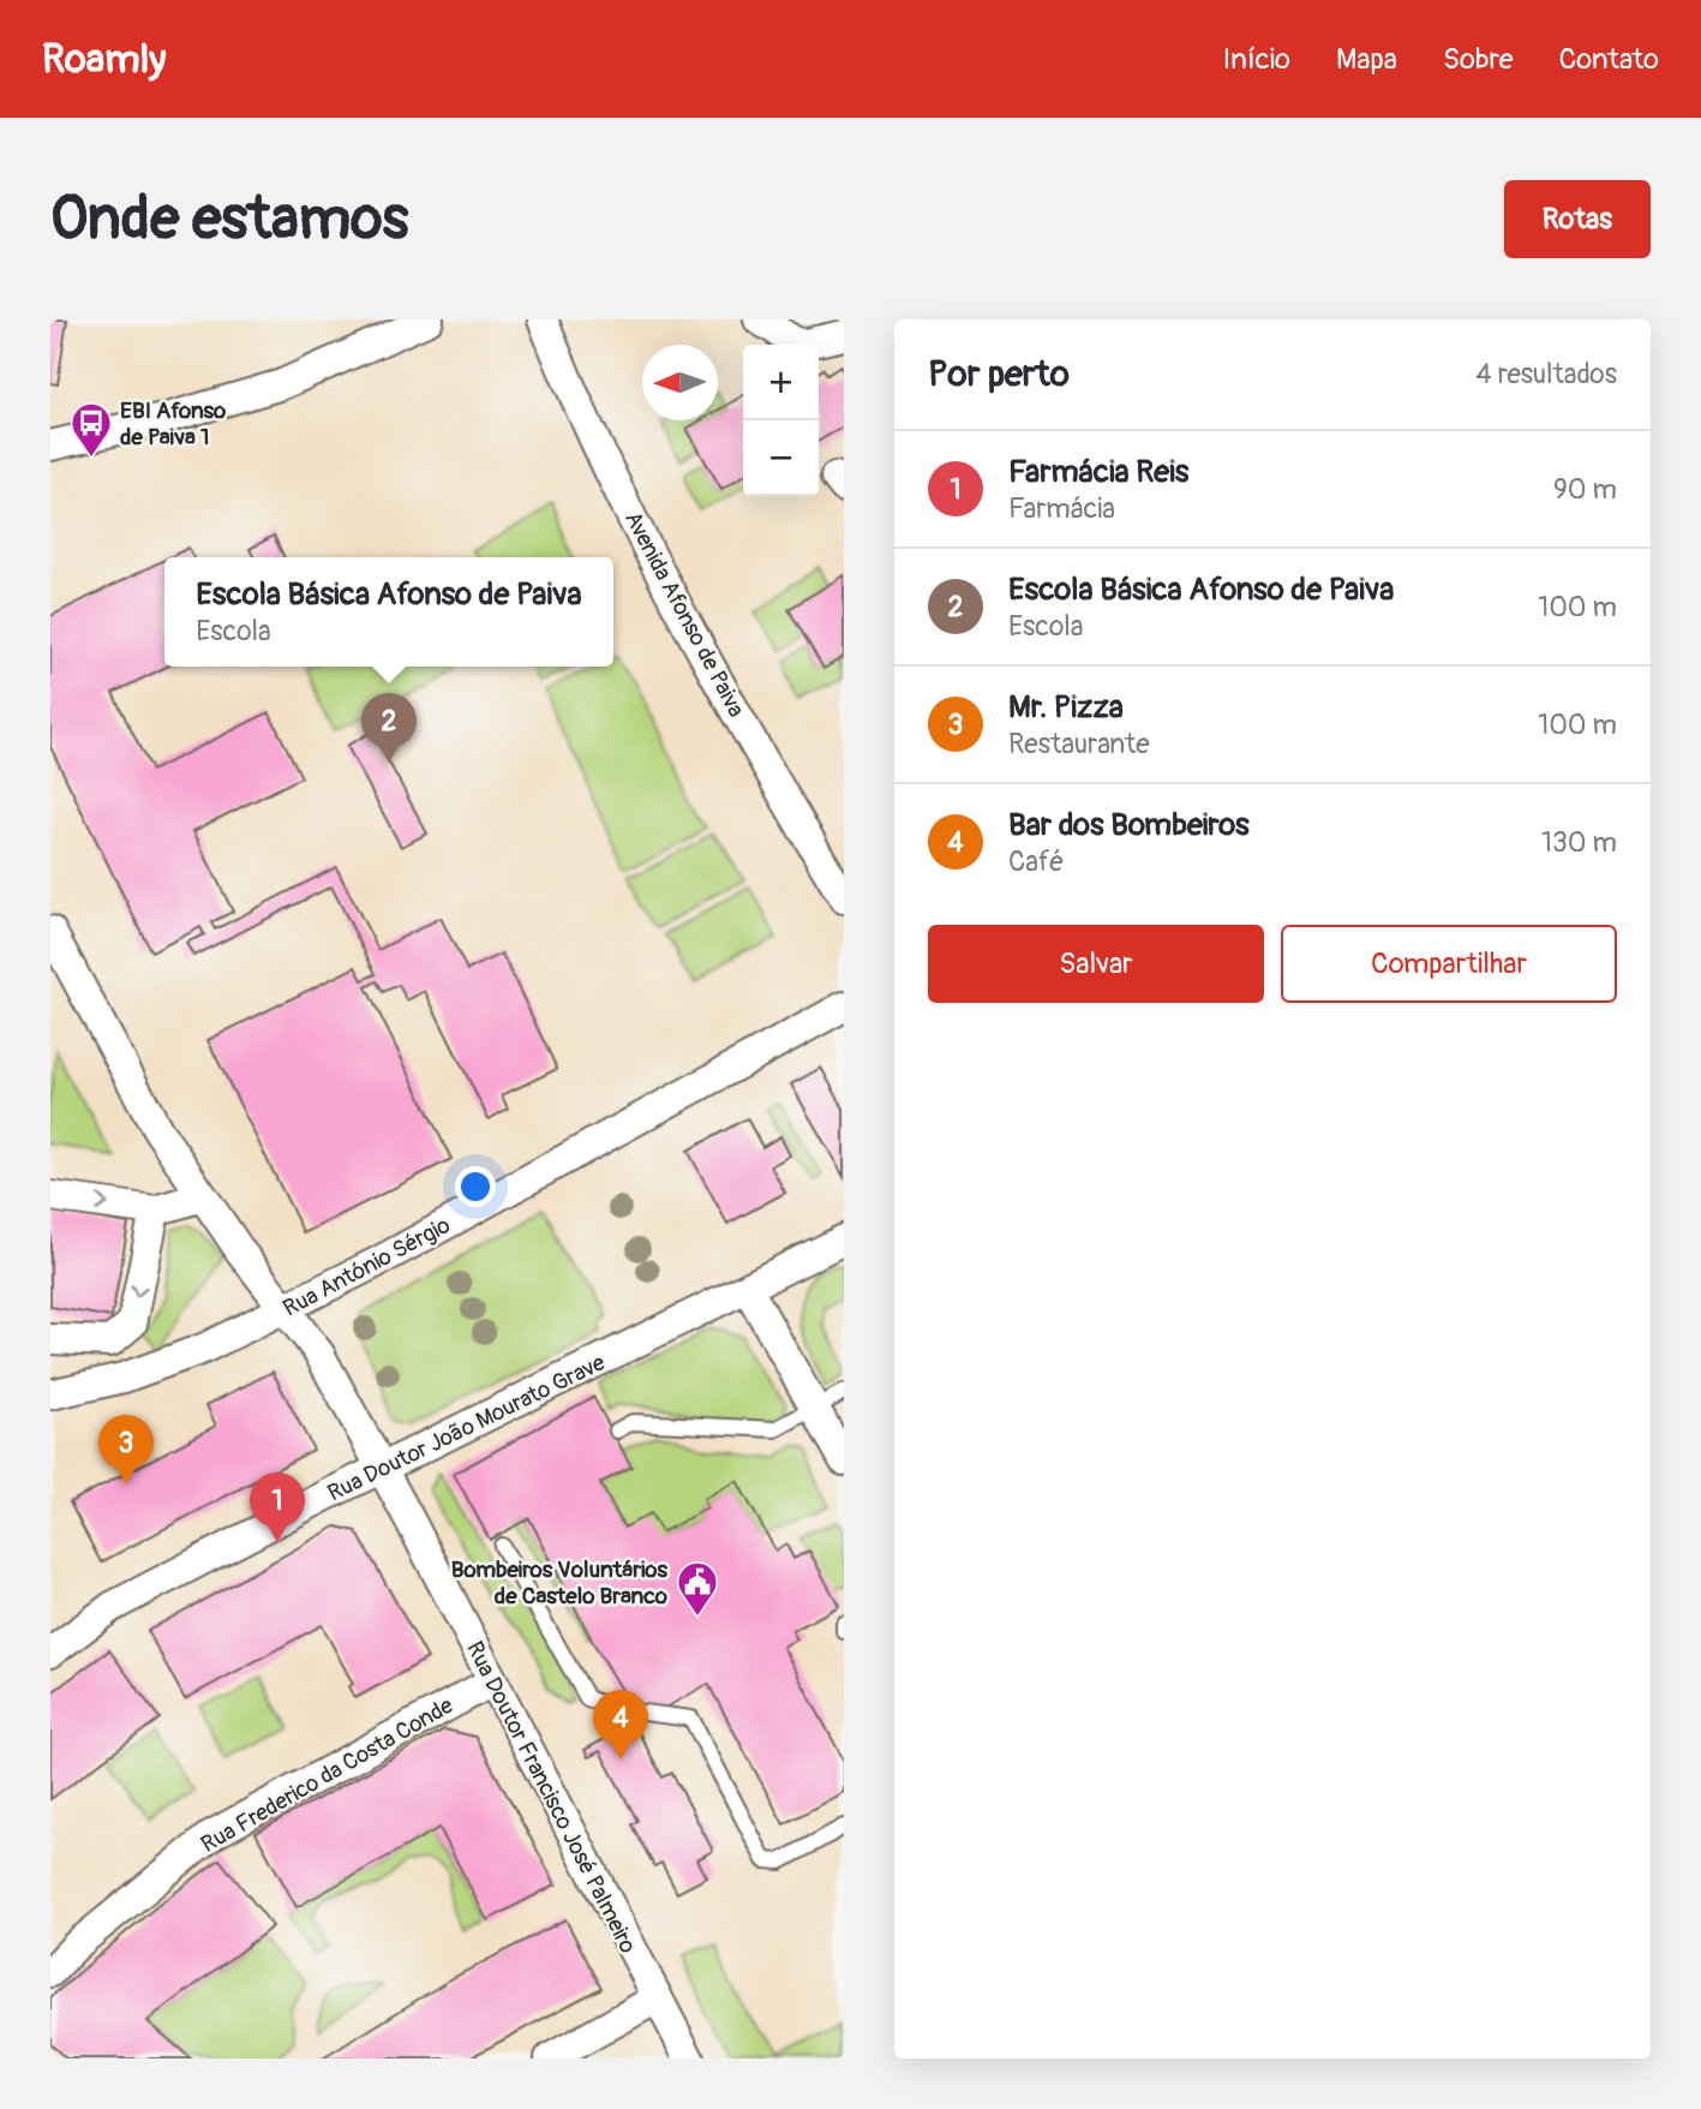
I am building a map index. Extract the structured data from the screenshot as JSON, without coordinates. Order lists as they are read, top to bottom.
{
  "streets": {
    "street": [
      "Avenida Afonso de Paiva",
      "Rua António Sérgio",
      "Rua Doutor João Mourato Grave",
      "Rua Frederico da Costa Conde",
      "Rua Doutor Francisco José Palmeiro"
    ]
  },
  "crossings": [
    ["Rua António Sérgio", "Rua Doutor Francisco José Palmeiro"],
    ["Rua Doutor João Mourato Grave", "Rua Doutor Francisco José Palmeiro"],
    ["Rua Frederico da Costa Conde", "Rua Doutor Francisco José Palmeiro"]
  ],
  "places": {
    "bus stop": ["EBI Afonso de Paiva 1"],
    "public building": ["Bombeiros Voluntários de Castelo Branco"]
  },
  "north": "left",
  "page": {
    "header": "Roamly",
    "nav": [
      "Início",
      "Mapa",
      "Sobre",
      "Contato"
    ],
    "buttons": [
      "Rotas",
      ["Salvar", "Compartilhar"]
    ],
    "title": "Onde estamos",
    "heading": ["Por perto", "4 resultados"],
    "map_buttons": ["+", "−"],
    "list": [
      {
        "mark": "1",
        "name": "Farmácia Reis",
        "note": "Farmácia",
        "value": "90 m"
      },
      {
        "mark": "2",
        "name": "Escola Básica Afonso de Paiva",
        "note": "Escola",
        "value": "100 m"
      },
      {
        "mark": "3",
        "name": "Mr. Pizza",
        "note": "Restaurante",
        "value": "100 m"
      },
      {
        "mark": "4",
        "name": "Bar dos Bombeiros",
        "note": "Café",
        "value": "130 m"
      }
    ],
    "popup": ["Escola Básica Afonso de Paiva", "Escola"],
    "pins": [
      "2",
      "3",
      "1",
      "4"
    ]
  }
}
